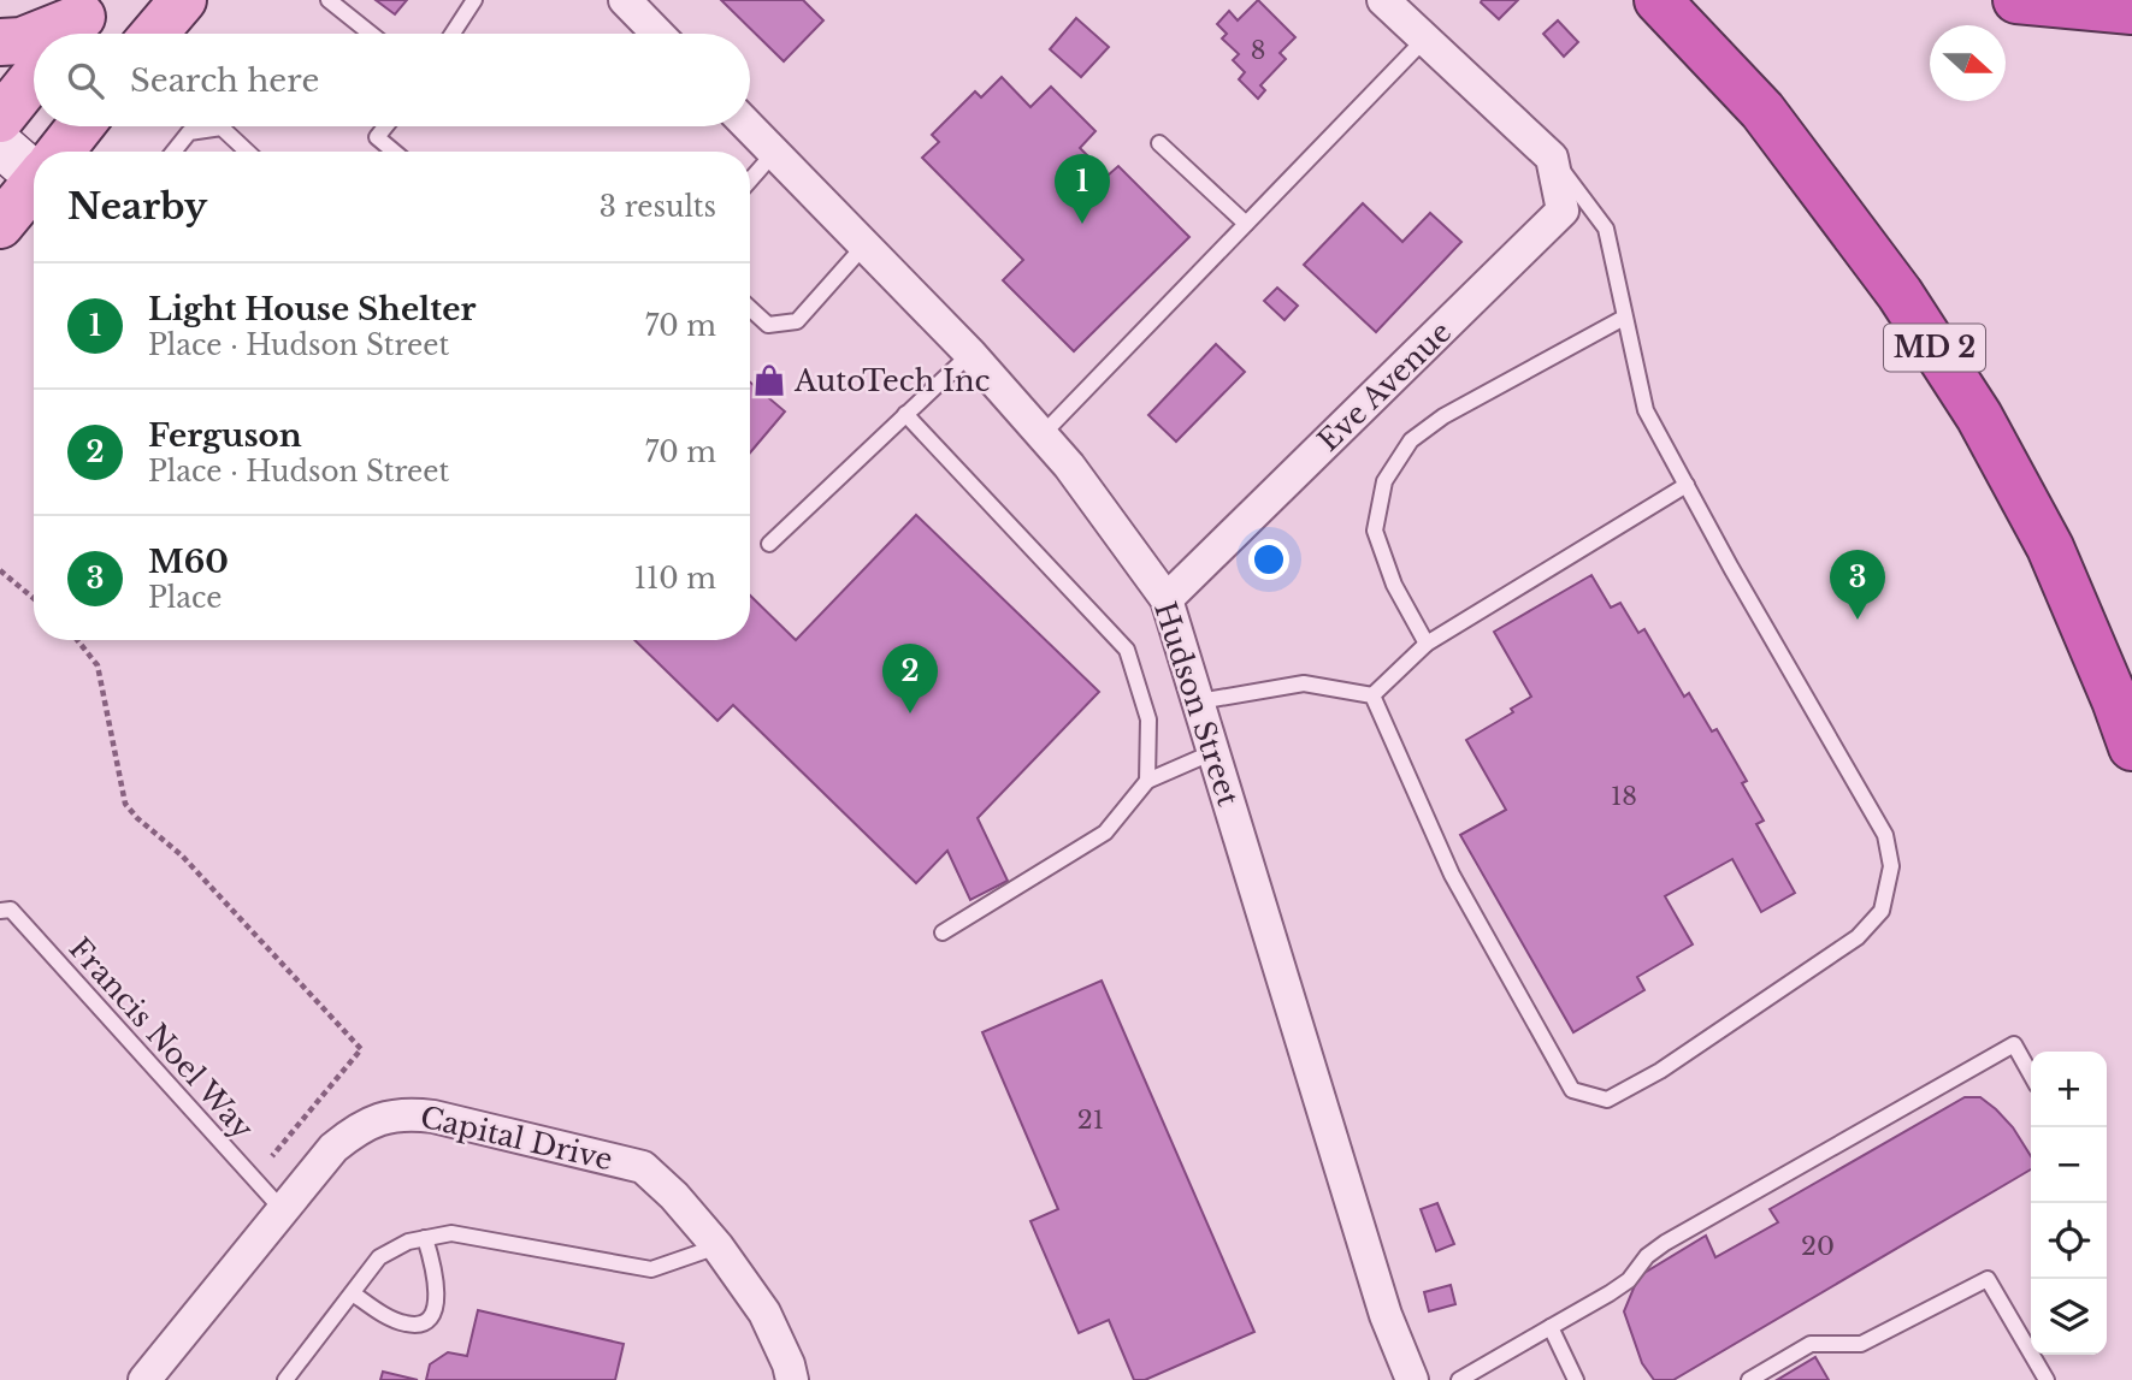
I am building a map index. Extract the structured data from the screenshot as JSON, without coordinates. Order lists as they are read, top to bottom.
{
  "streets": {
    "highway": ["MD 2"],
    "street": ["Eve Avenue", "Hudson Street", "Capital Drive"],
    "lane": ["Francis Noel Way"]
  },
  "crossings": [
    ["Eve Avenue", "Hudson Street"],
    ["Francis Noel Way", "Capital Drive"]
  ],
  "places": {
    "shop": ["AutoTech Inc"]
  },
  "house_numbers": [
    "8",
    "18",
    "21",
    "20"
  ],
  "north": "right",
  "page": {
    "search": "Search here",
    "heading": ["Nearby", "3 results"],
    "pins": ["1", "3", "2"],
    "list": [
      {
        "mark": "1",
        "name": "Light House Shelter",
        "note": "Place · Hudson Street",
        "value": "70 m"
      },
      {
        "mark": "2",
        "name": "Ferguson",
        "note": "Place · Hudson Street",
        "value": "70 m"
      },
      {
        "mark": "3",
        "name": "M60",
        "note": "Place",
        "value": "110 m"
      }
    ],
    "map_buttons": ["+", "−"]
  }
}
